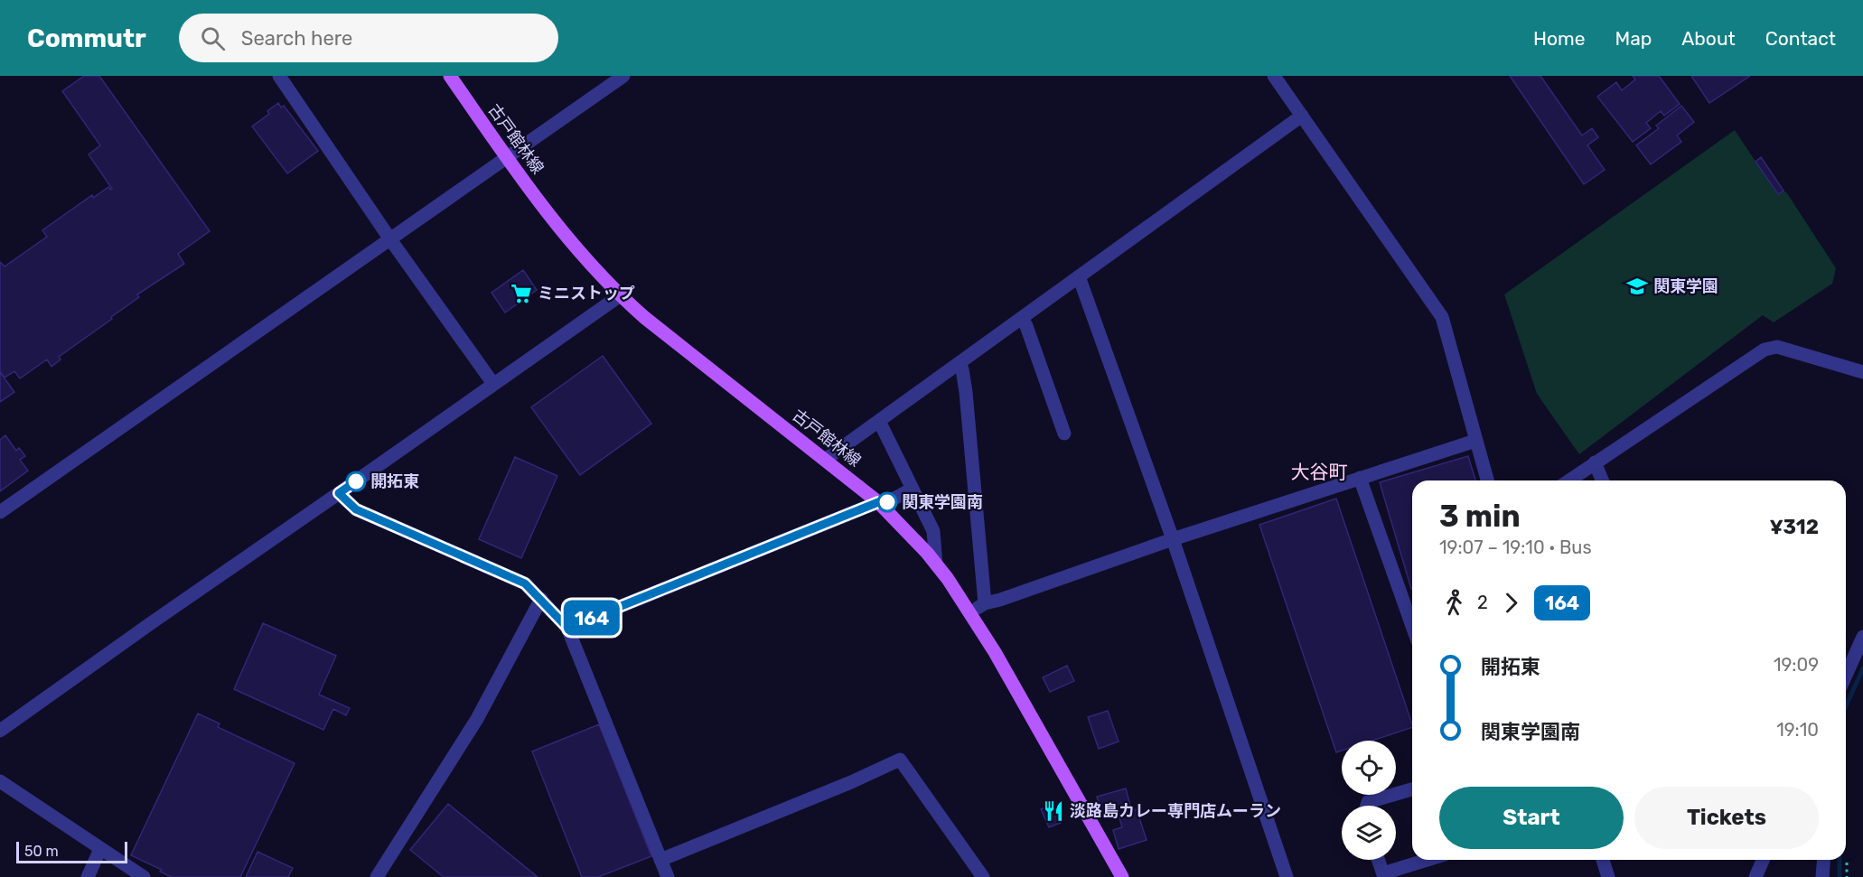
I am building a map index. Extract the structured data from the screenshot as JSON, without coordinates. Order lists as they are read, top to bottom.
{
  "streets": {
    "main road": ["古戸館林線"]
  },
  "districts": ["大谷町"],
  "places": {
    "school or university": ["関東学園"],
    "supermarket": ["ミニストップ"],
    "other": ["開拓東", "関東学園南"],
    "restaurant": ["淡路島カレー専門店ムーラン"]
  },
  "lines": ["bus line 164"],
  "scale_bar": "50 m",
  "page": {
    "header": "Commutr",
    "search": "Search here",
    "nav": [
      "Home",
      "Map",
      "About",
      "Contact"
    ],
    "on_map": "164",
    "heading": ["3 min", "19:07 – 19:10 · Bus", "¥312"],
    "legs": ["2", "164"],
    "list": [
      {
        "name": "開拓東",
        "value": "19:09"
      },
      {
        "name": "関東学園南",
        "value": "19:10"
      }
    ],
    "buttons": ["Start", "Tickets"],
    "scale": "50 m"
  }
}
